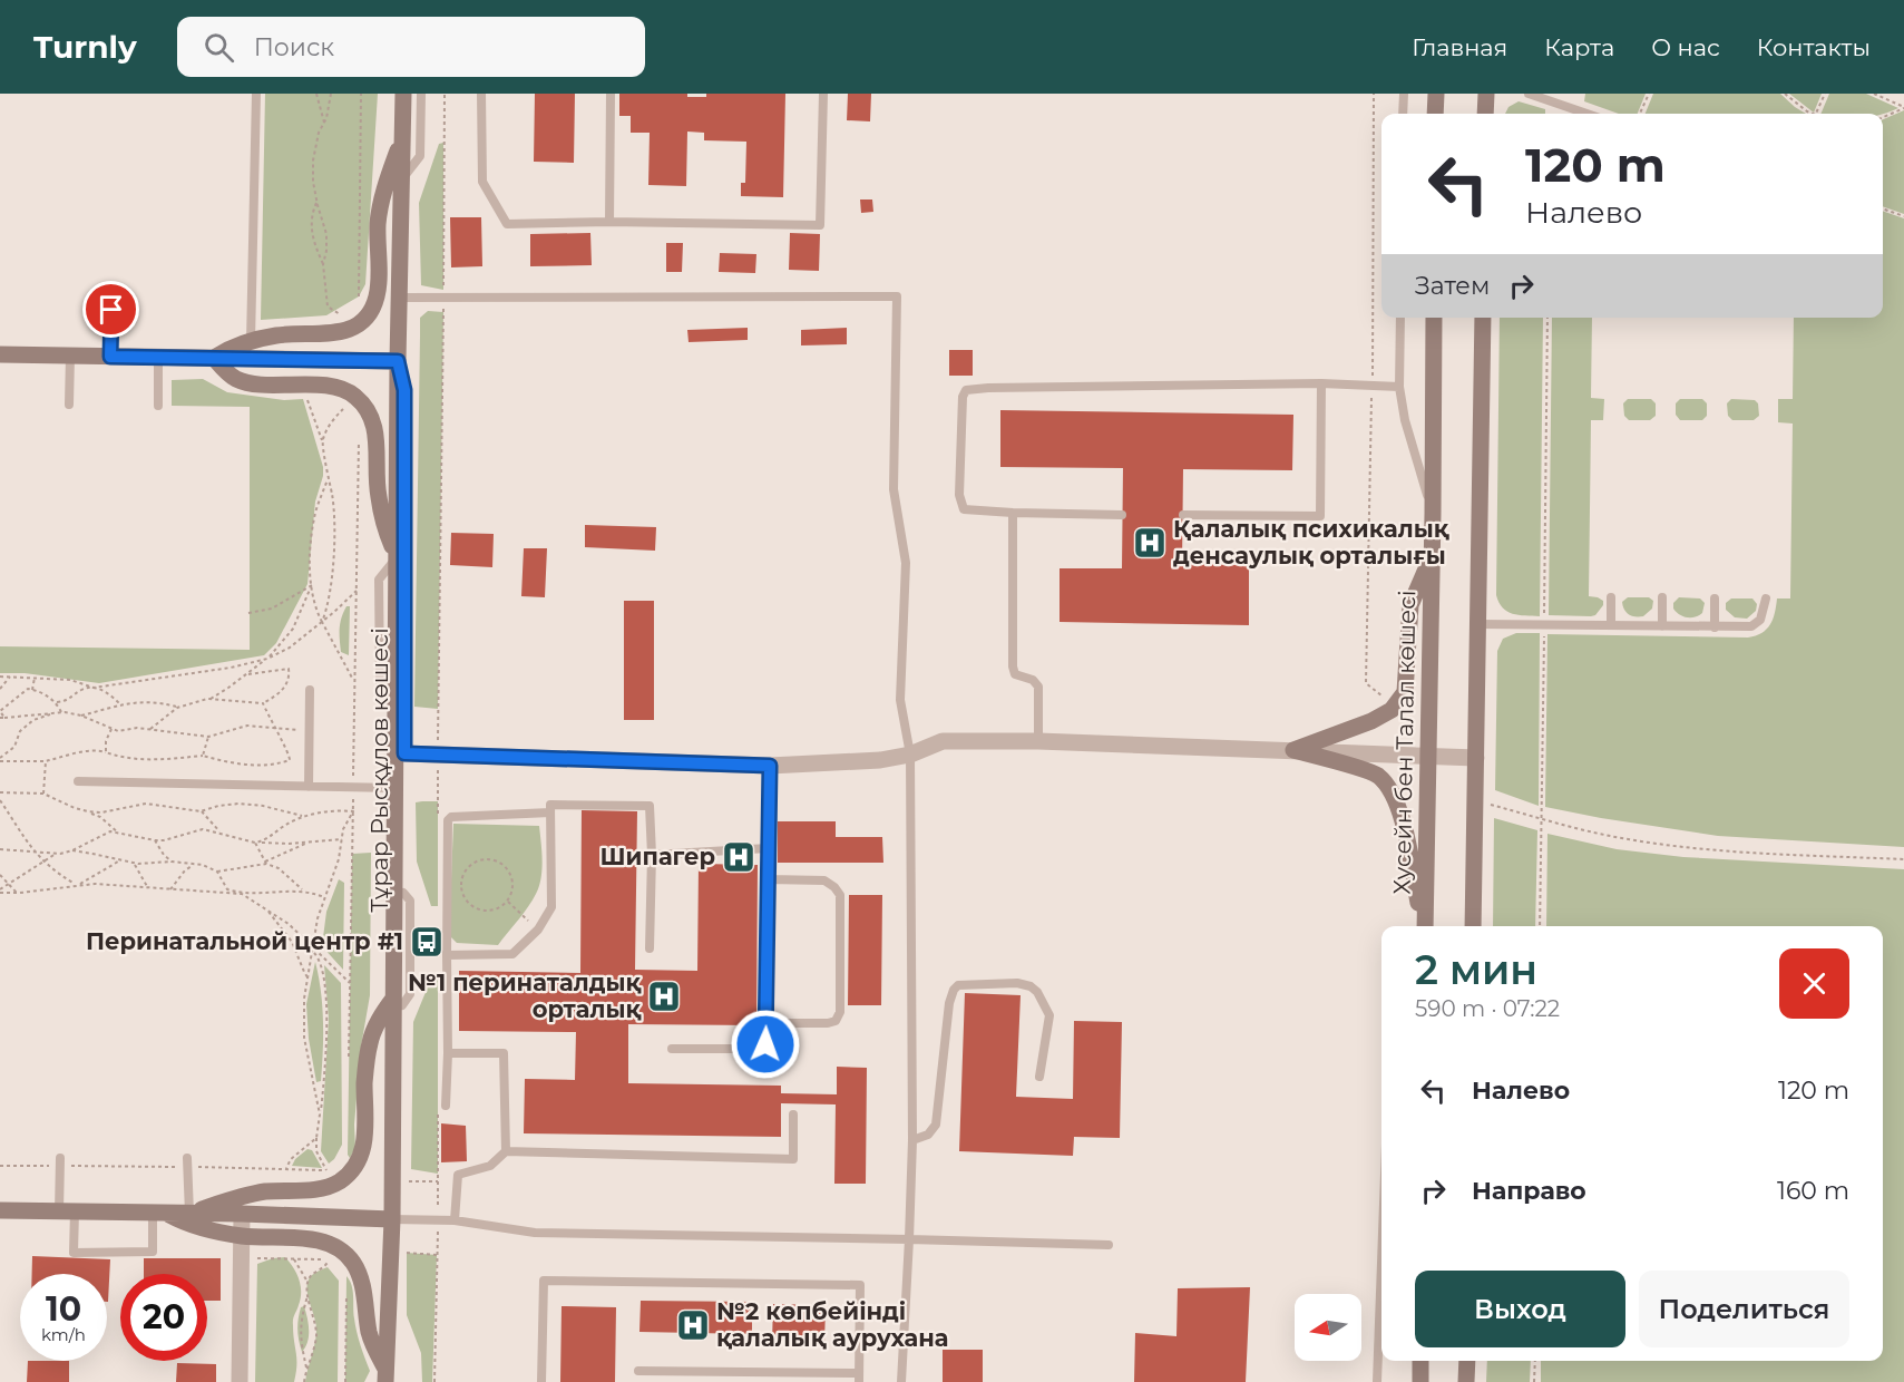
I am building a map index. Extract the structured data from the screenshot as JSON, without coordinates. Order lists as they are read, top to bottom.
{
  "streets": {
    "street": ["Хусейн бен Талал көшесі", "Тұрар Рысқұлов көшесі"]
  },
  "places": {
    "hospital": [
      "Қалалық психикалық денсаулық орталығы",
      "Шипагер",
      "№1 перинаталдық орталық",
      "№2 көпбейінді қалалық аурухана"
    ],
    "bus stop": ["Перинатальной центр #1"]
  },
  "north": "left",
  "page": {
    "header": "Turnly",
    "search": "Поиск",
    "nav": [
      "Главная",
      "Карта",
      "О нас",
      "Контакты"
    ],
    "turn": ["120 m", "Налево"],
    "then": "Затем",
    "heading": ["2 мин", "590 m · 07:22"],
    "list": [
      {
        "name": "Налево",
        "value": "120 m"
      },
      {
        "name": "Направо",
        "value": "160 m"
      }
    ],
    "buttons": ["Выход", "Поделиться"],
    "speed": "10 km/h",
    "limit": "20"
  }
}
